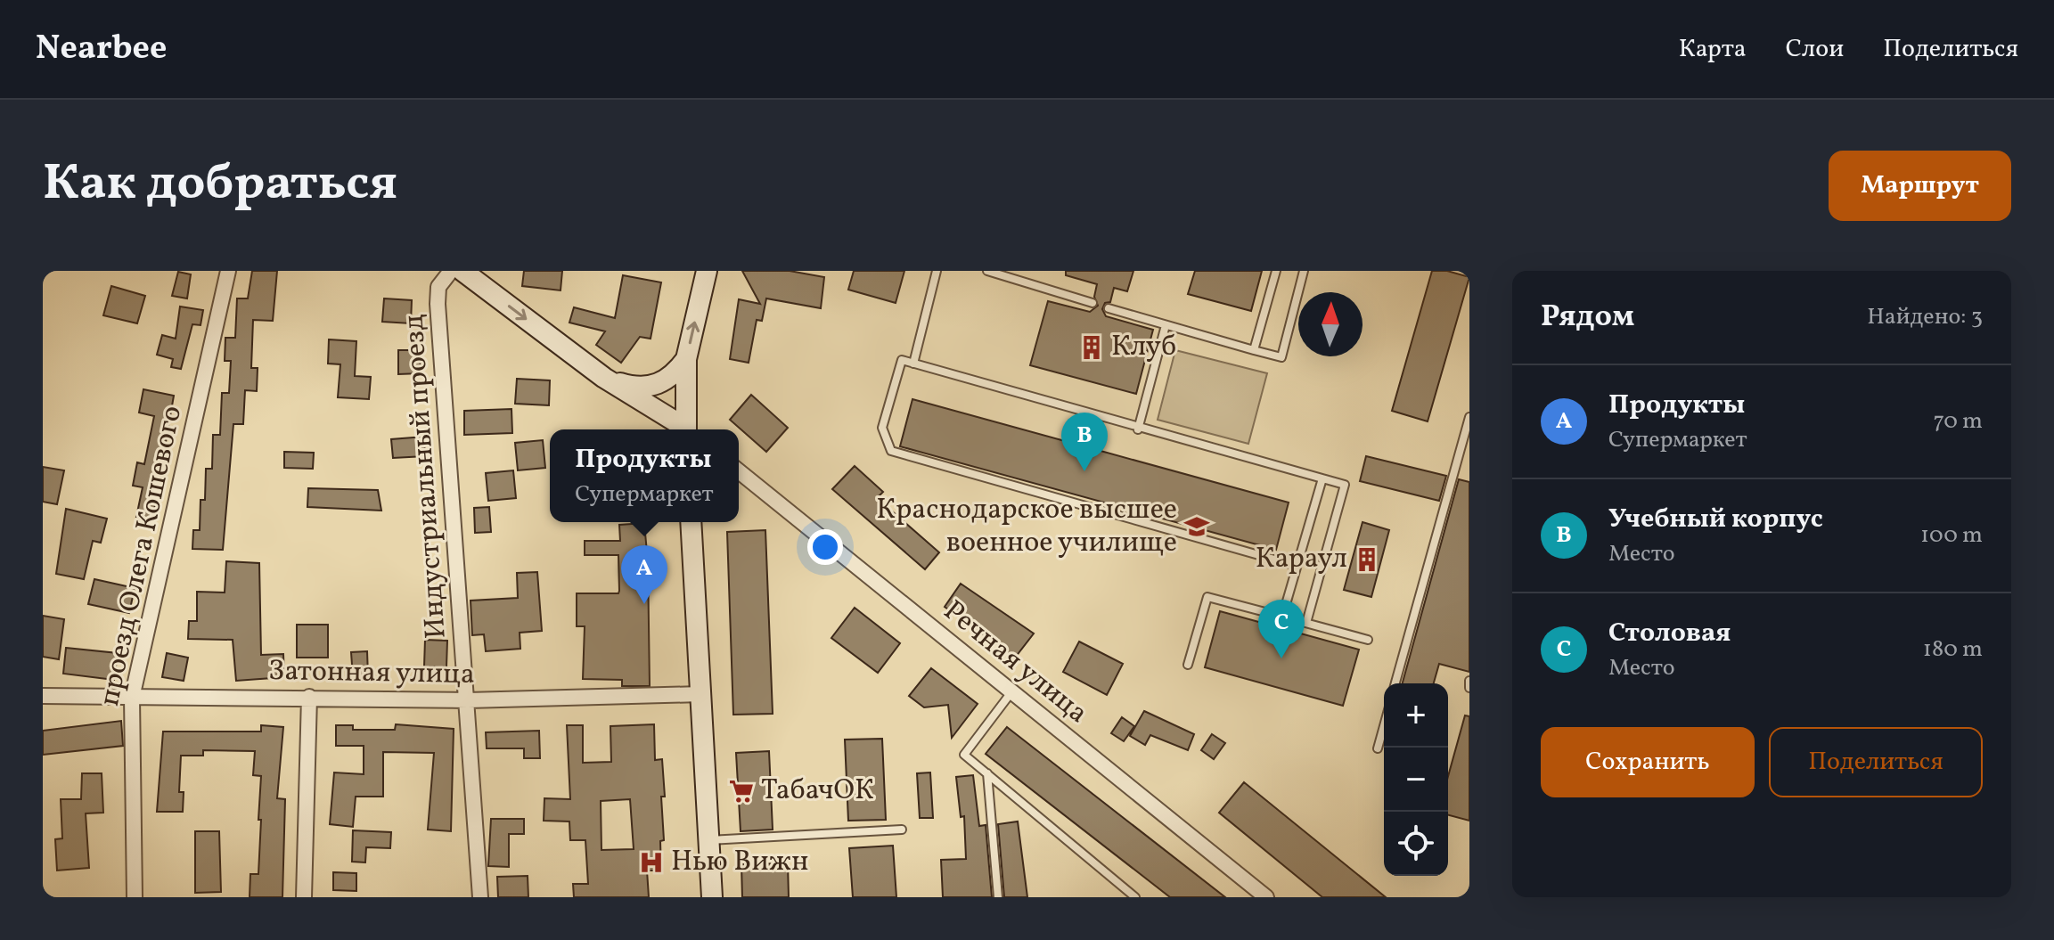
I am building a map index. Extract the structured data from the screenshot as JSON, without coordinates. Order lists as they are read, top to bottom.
{
  "streets": {
    "street": [
      "Индустриальный проезд",
      "проезд Олега Кошевого",
      "Речная улица",
      "Затонная улица"
    ]
  },
  "crossings": [
    ["Индустриальный проезд", "Затонная улица"],
    ["проезд Олега Кошевого", "Затонная улица"]
  ],
  "places": {
    "building": ["Клуб", "Караул"],
    "school or university": ["Краснодарское высшее военное училище"],
    "supermarket": ["ТабачОК"],
    "hospital": ["Нью Вижн"]
  },
  "north": "top",
  "page": {
    "header": "Nearbee",
    "nav": ["Карта", "Слои", "Поделиться"],
    "title": "Как добраться",
    "buttons": [
      "Маршрут",
      ["Сохранить", "Поделиться"]
    ],
    "heading": ["Рядом", "Найдено: 3"],
    "list": [
      {
        "mark": "A",
        "name": "Продукты",
        "note": "Супермаркет",
        "value": "70 m"
      },
      {
        "mark": "B",
        "name": "Учебный корпус",
        "note": "Место",
        "value": "100 m"
      },
      {
        "mark": "C",
        "name": "Столовая",
        "note": "Место",
        "value": "180 m"
      }
    ],
    "pins": ["B", "A", "C"],
    "popup": ["Продукты", "Супермаркет"],
    "map_buttons": ["+", "−"]
  }
}
